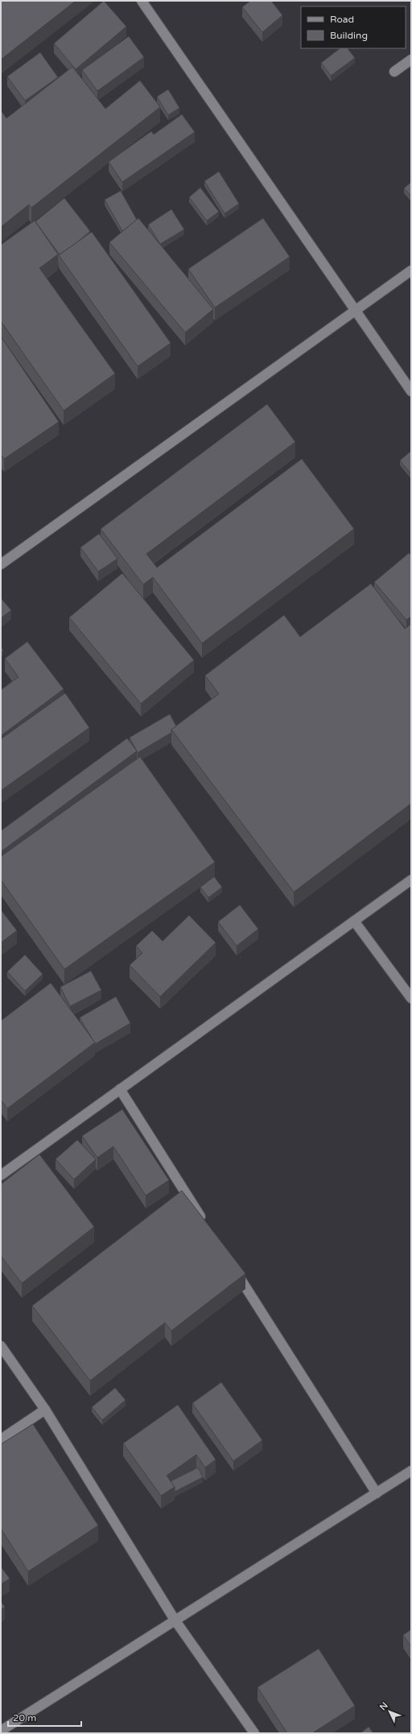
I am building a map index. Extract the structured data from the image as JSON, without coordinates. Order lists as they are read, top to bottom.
{
  "legend": ["Road", "Building"],
  "scale_bar": "20 m",
  "north": "top left"
}
